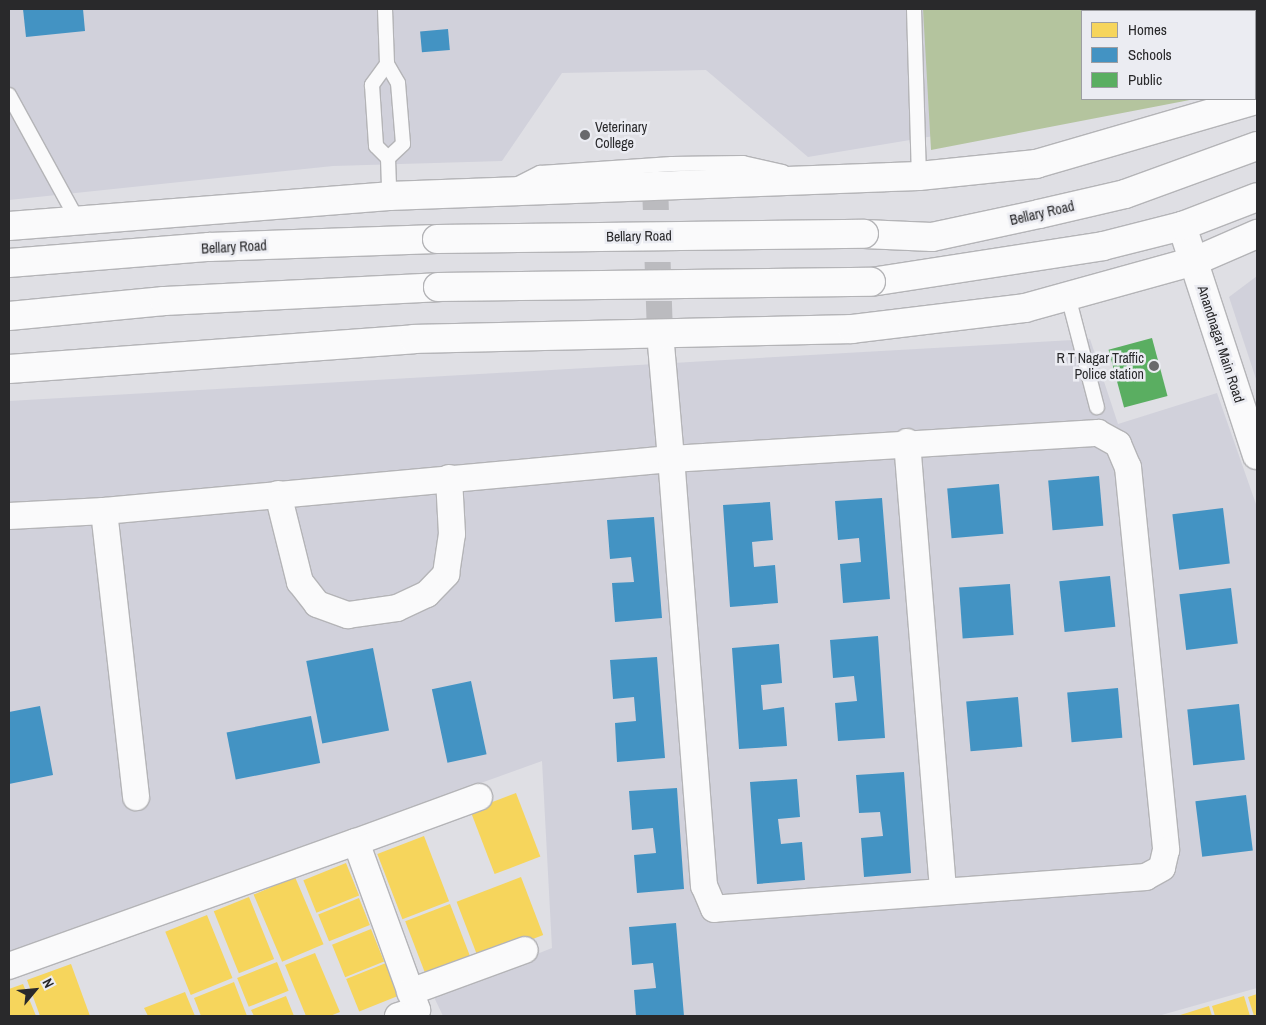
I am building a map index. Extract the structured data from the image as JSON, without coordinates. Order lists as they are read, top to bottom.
{
  "streets": {
    "main road": ["Bellary Road", "Anandnagar Main Road"]
  },
  "places": ["Veterinary College", "R T Nagar Traffic Police station"],
  "legend": ["Homes", "Schools", "Public"],
  "north": "top right"
}
